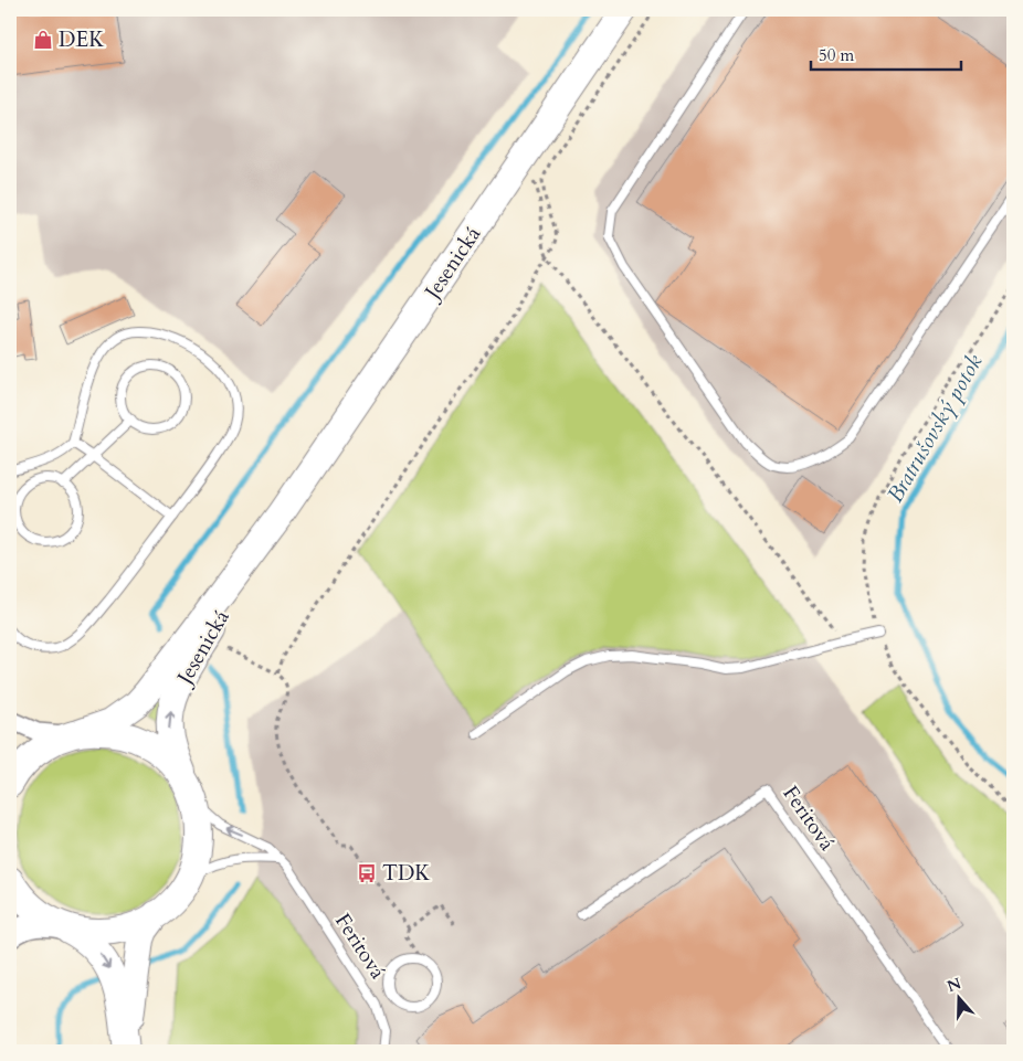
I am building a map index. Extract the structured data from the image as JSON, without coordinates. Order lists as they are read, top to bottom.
{
  "streets": {
    "main road": ["Jesenická"],
    "lane": ["Feritová"]
  },
  "crossings": [
    ["Jesenická", "Feritová"]
  ],
  "water": ["Bratrušovský potok"],
  "places": {
    "shop": ["DEK"],
    "bus stop": ["TDK"]
  },
  "scale_bar": "50 m",
  "north": "top"
}
